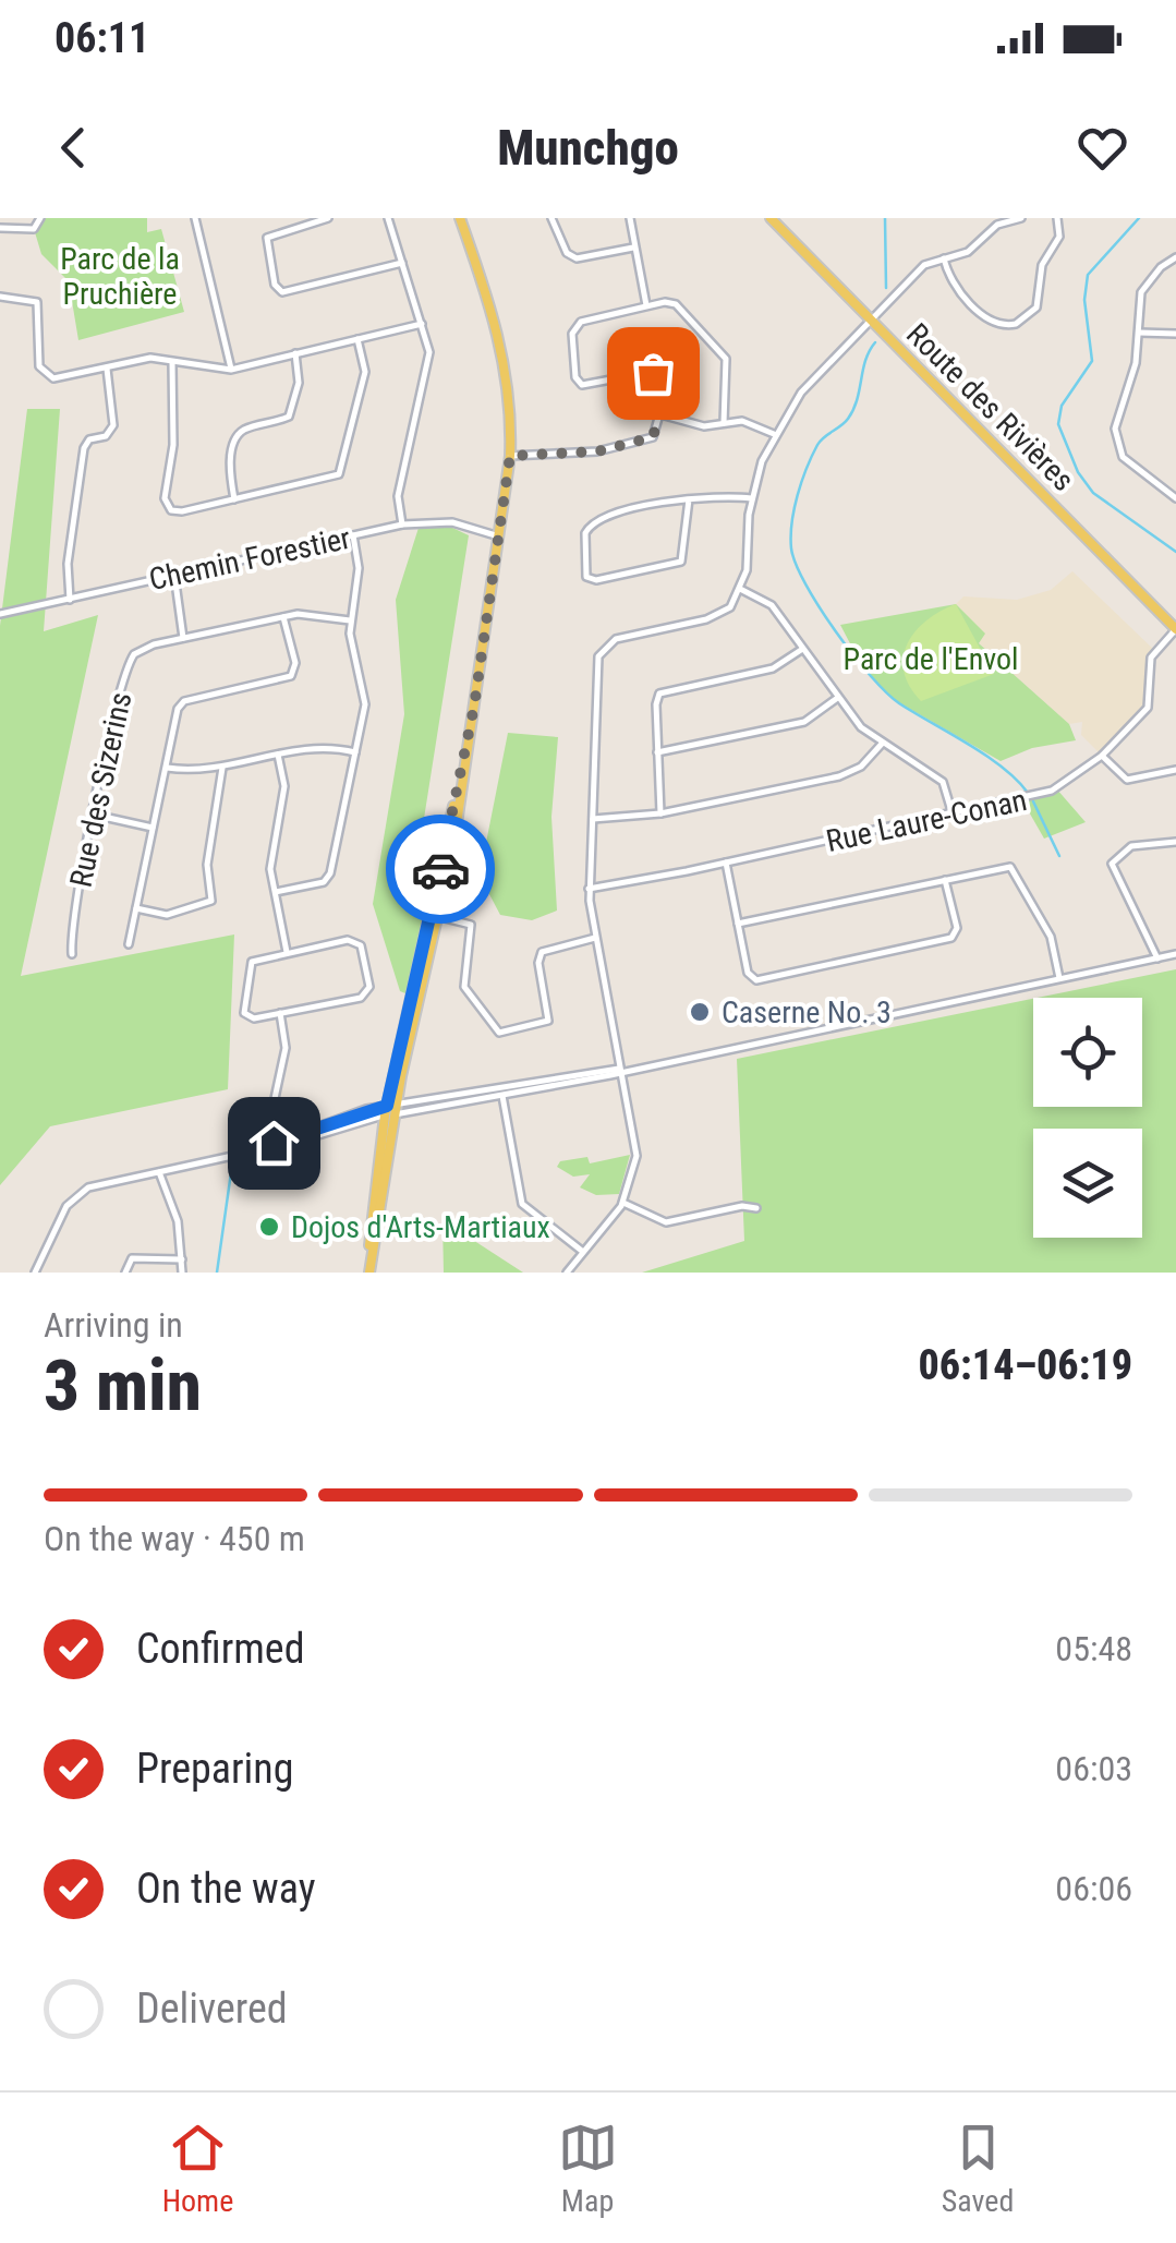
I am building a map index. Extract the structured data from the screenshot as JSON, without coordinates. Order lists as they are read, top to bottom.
{
  "streets": {
    "main road": ["Route des Rivières"],
    "street": ["Chemin Forestier", "Rue des Sizerins", "Rue Laure-Conan"]
  },
  "crossings": [
    ["Route des Rivières", "Rue Laure-Conan"]
  ],
  "parks": ["Parc de la Pruchière", "Parc de l'Envol"],
  "places": ["Caserne No. 3", "Dojos d'Arts-Martiaux"],
  "page": {
    "status": "06:11",
    "header": "Munchgo",
    "heading": ["3 min", "Arriving in", "06:14–06:19"],
    "bar": "On the way · 450 m",
    "list": [
      ["Confirmed", "05:48"],
      ["Preparing", "06:03"],
      ["On the way", "06:06"],
      "Delivered"
    ],
    "tabs": ["Home", "Map", "Saved"]
  }
}
